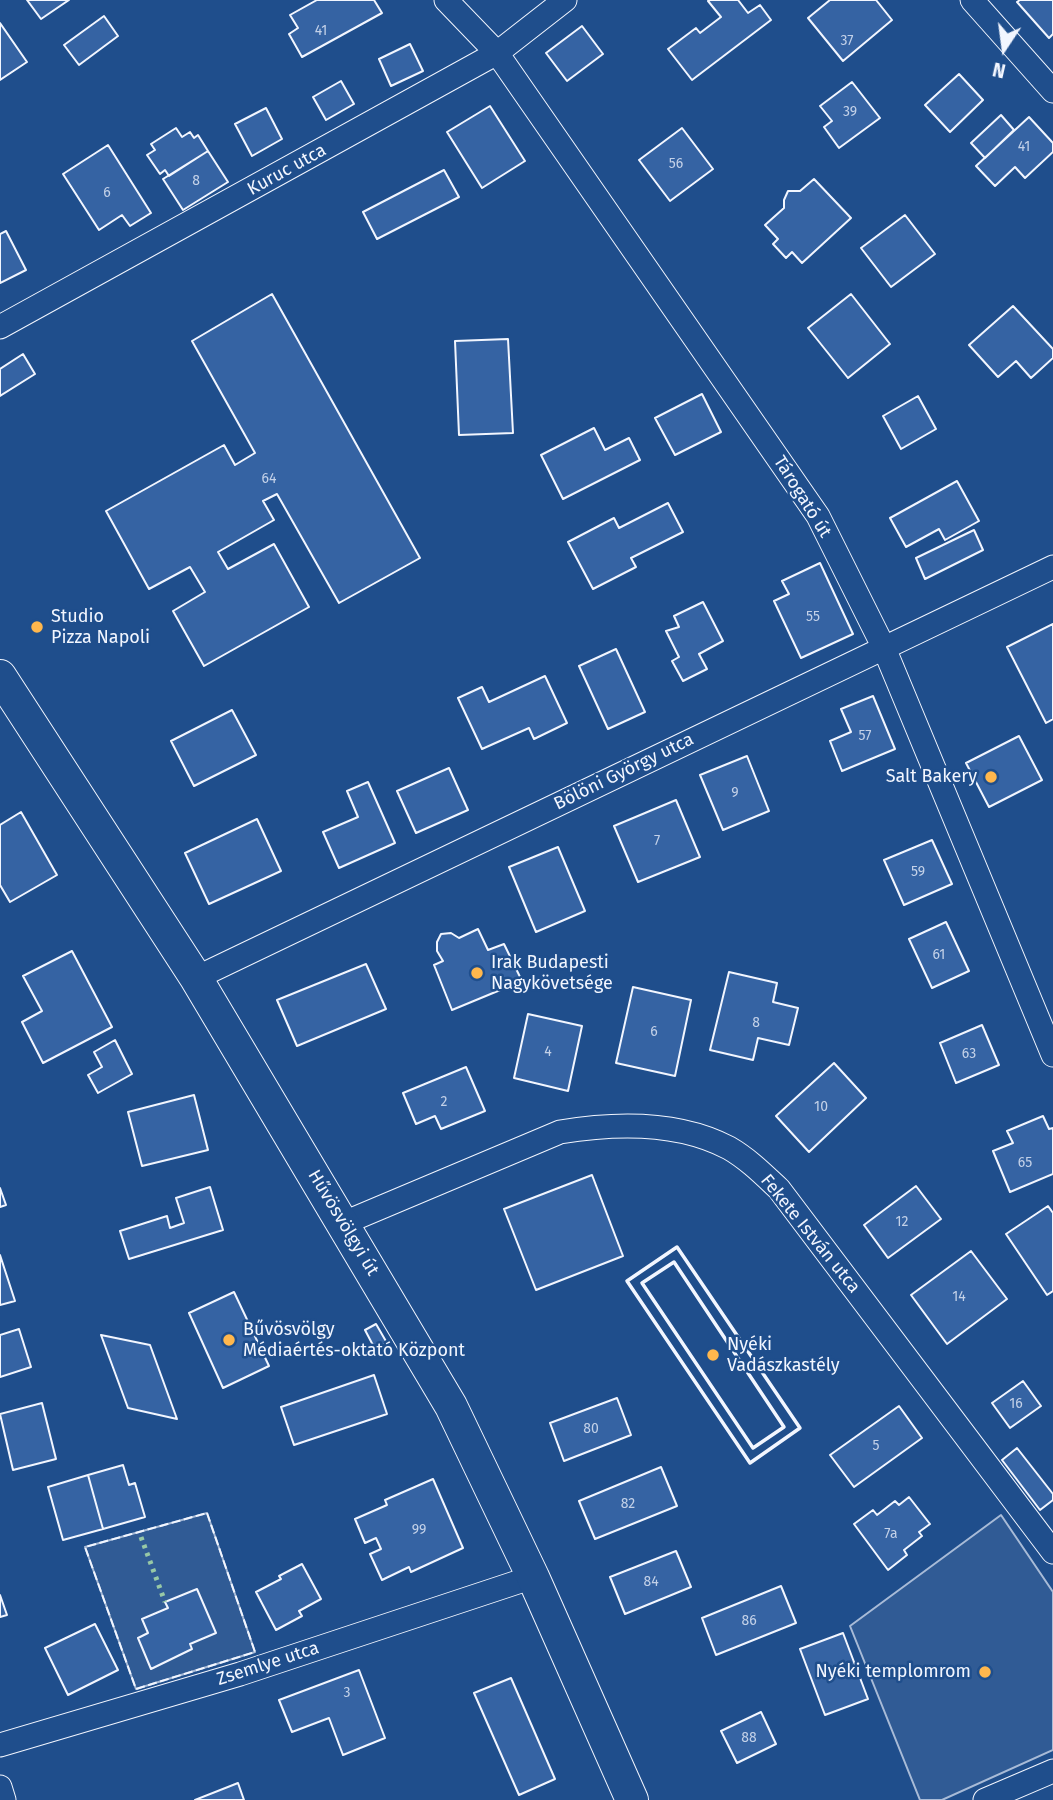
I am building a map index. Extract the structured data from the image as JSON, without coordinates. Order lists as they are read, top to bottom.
{
  "streets": {
    "main road": ["Hűvösvölgyi út"],
    "street": [
      "Kuruc utca",
      "Tárogató út",
      "Bölöni György utca",
      "Fekete István utca",
      "Zsemlye utca"
    ]
  },
  "crossings": [
    ["Kuruc utca", "Tárogató út"],
    ["Tárogató út", "Bölöni György utca"],
    ["Bölöni György utca", "Hűvösvölgyi út"],
    ["Hűvösvölgyi út", "Fekete István utca"],
    ["Hűvösvölgyi út", "Zsemlye utca"]
  ],
  "places": [
    "Studio Pizza Napoli",
    "Salt Bakery",
    "Irak Budapesti Nagykövetsége",
    "Bűvösvölgy Médiaértés-oktató Központ",
    "Nyéki Vadászkastély",
    "Nyéki templomrom"
  ],
  "house_numbers": [
    "41",
    "37",
    "39",
    "41",
    "56",
    "8",
    "6",
    "64",
    "55",
    "57",
    "9",
    "7",
    "59",
    "61",
    "8",
    "6",
    "4",
    "63",
    "2",
    "10",
    "65",
    "12",
    "14",
    "16",
    "80",
    "5",
    "82",
    "99",
    "7a",
    "84",
    "86",
    "3",
    "88"
  ],
  "north": "bottom"
}
